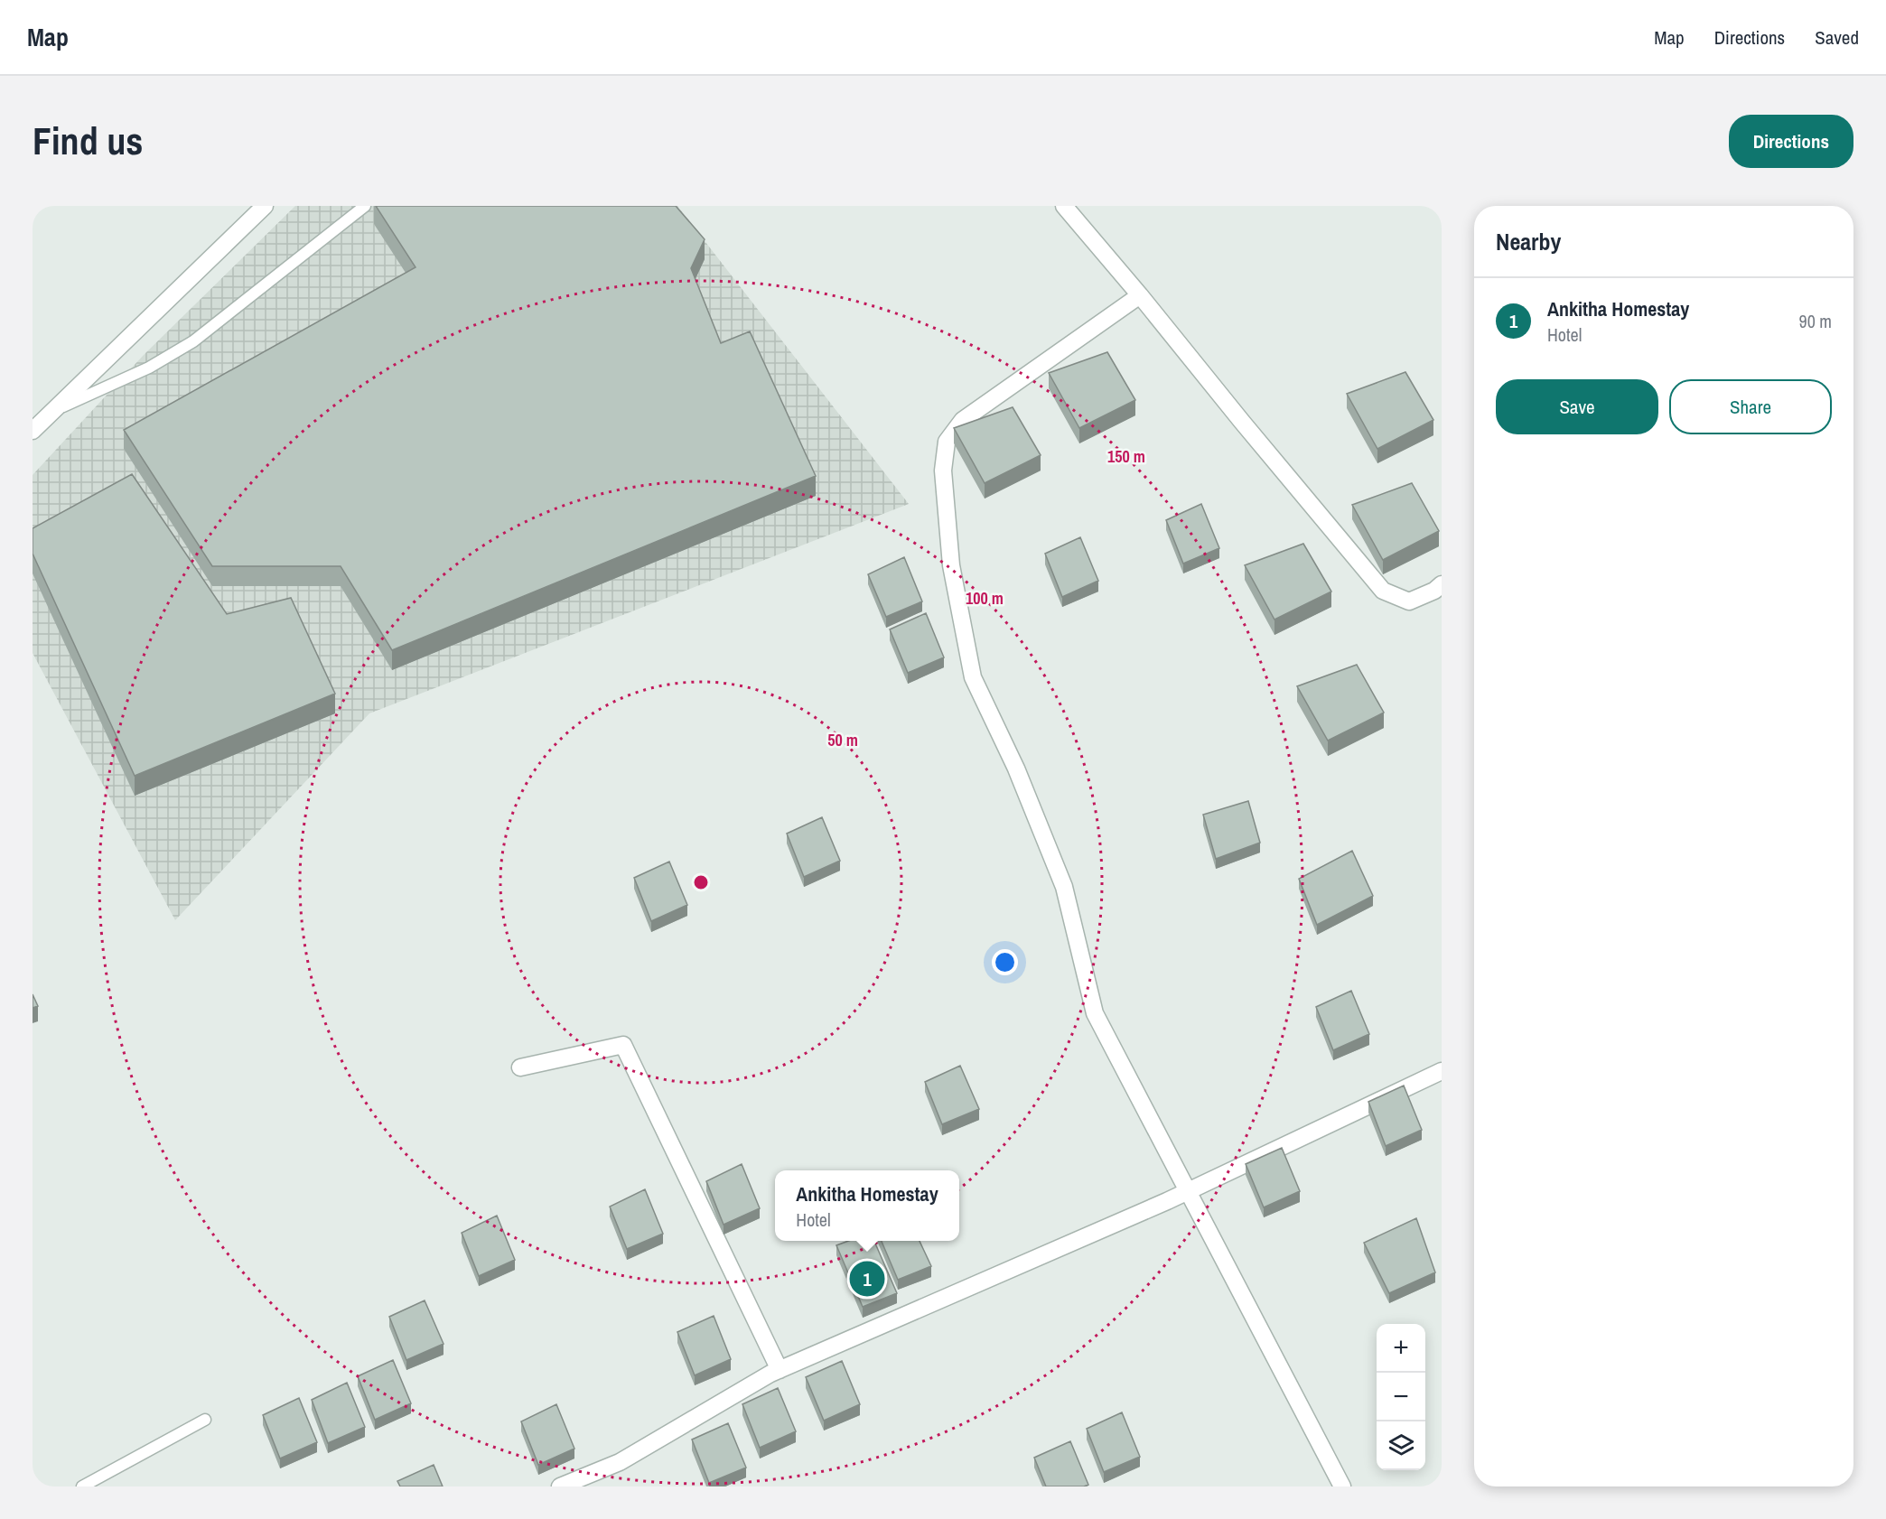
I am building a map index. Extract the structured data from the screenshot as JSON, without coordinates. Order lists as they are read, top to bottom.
{
  "page": {
    "header": "Map",
    "nav": ["Map", "Directions", "Saved"],
    "buttons": [
      "Directions",
      ["Save", "Share"]
    ],
    "title": "Find us",
    "heading": "Nearby",
    "list": [
      {
        "mark": "1",
        "name": "Ankitha Homestay",
        "note": "Hotel",
        "value": "90 m"
      }
    ],
    "popup": ["Ankitha Homestay", "Hotel"],
    "pins": "1",
    "map_buttons": ["+", "−"]
  },
  "rings": ["150 m", "100 m", "50 m"]
}
